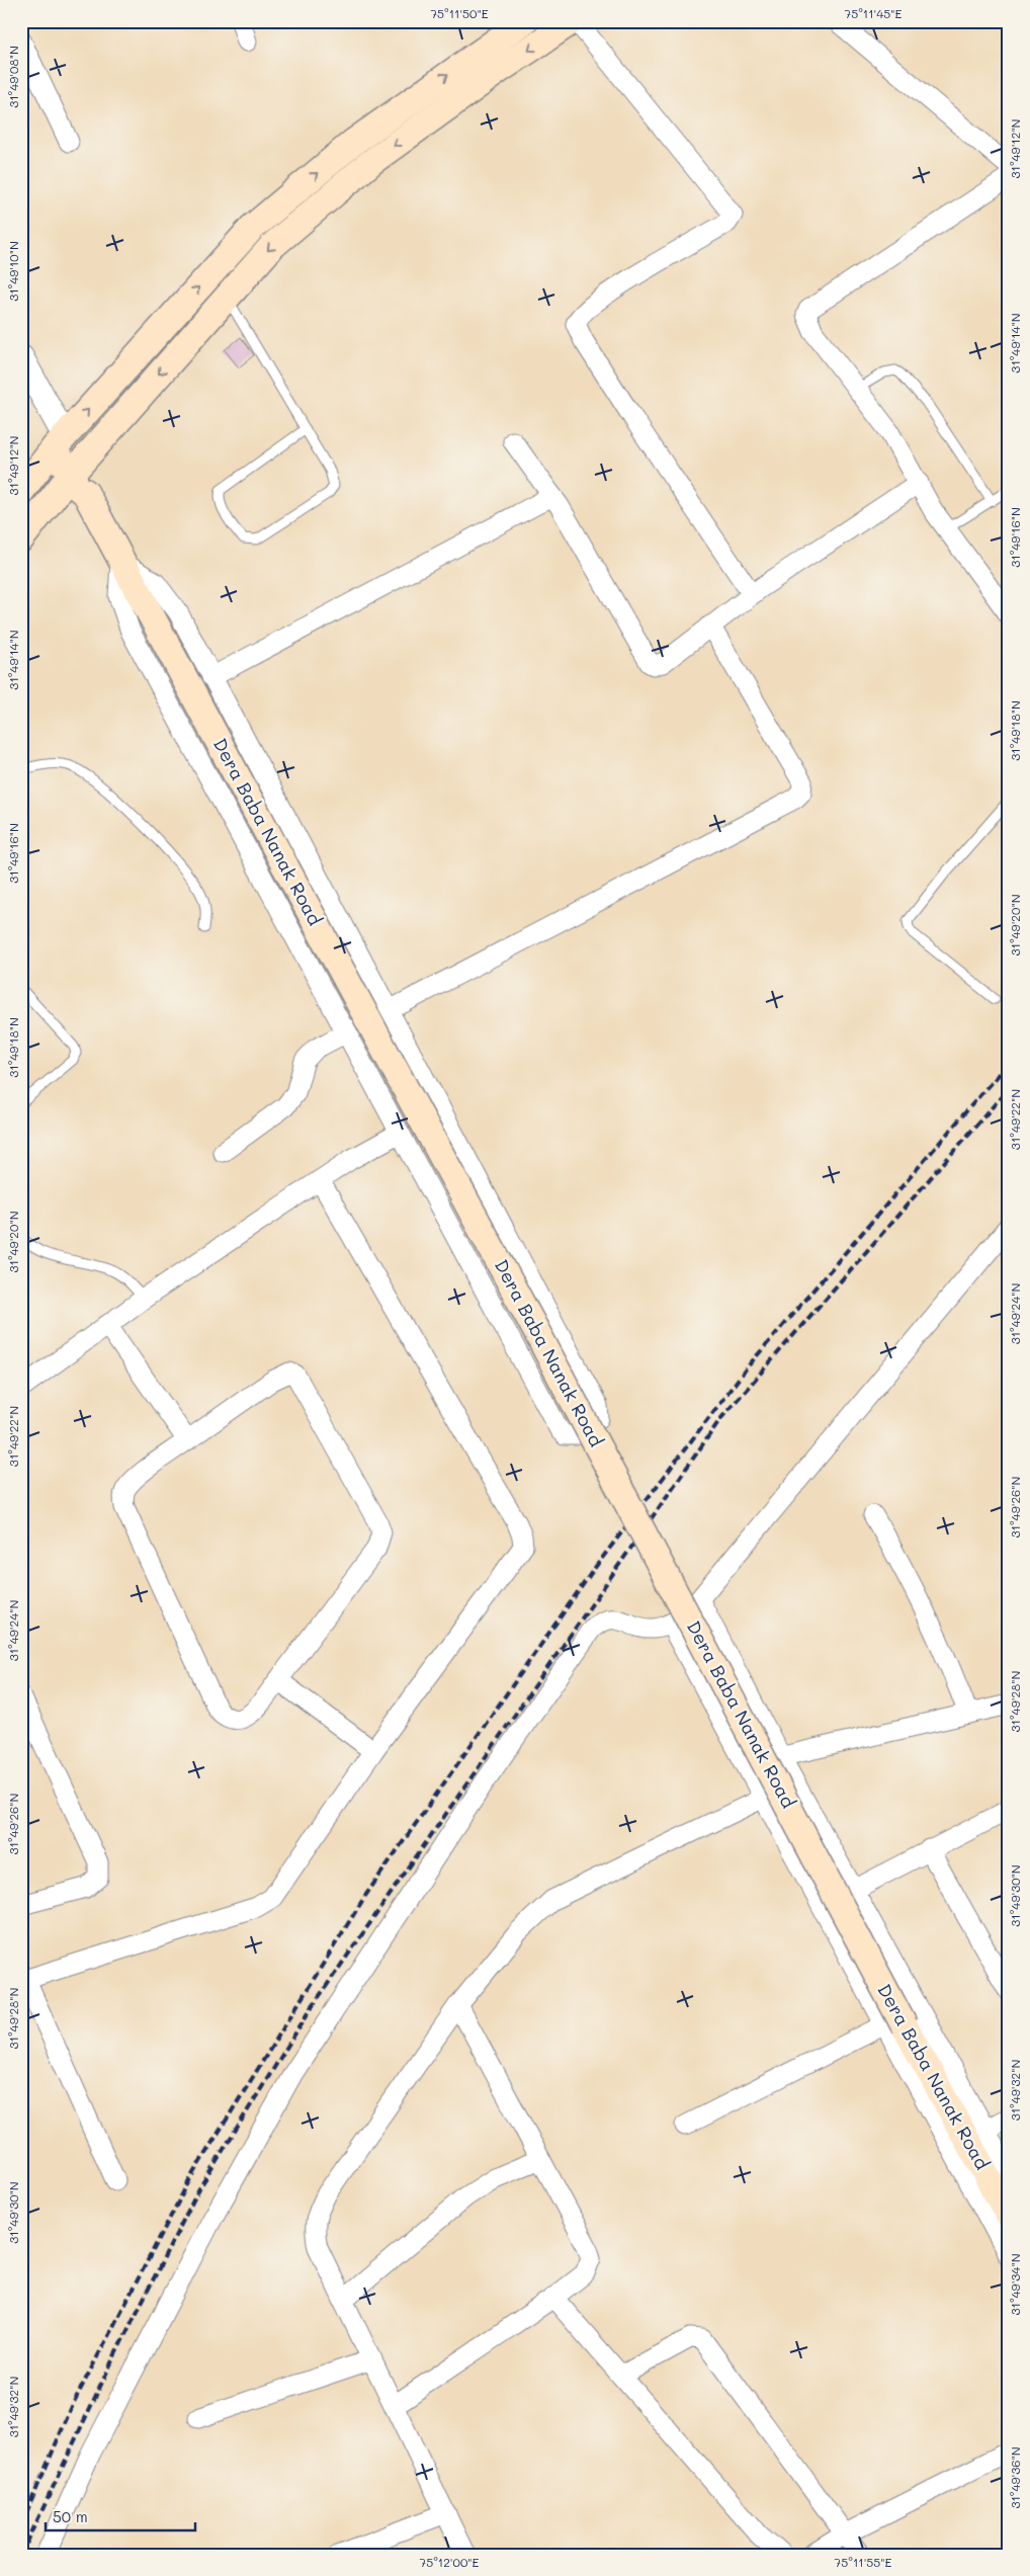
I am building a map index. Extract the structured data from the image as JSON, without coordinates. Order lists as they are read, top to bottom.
{
  "streets": {
    "main road": ["Dera Baba Nanak Road"]
  },
  "scale_bar": "50 m",
  "coordinates": [
    "75°11'50\"E",
    "75°11'45\"E",
    "31°49'08\"N",
    "31°49'12\"N",
    "31°49'10\"N",
    "31°49'14\"N",
    "31°49'16\"N",
    "31°49'18\"N",
    "31°49'20\"N",
    "31°49'22\"N",
    "31°49'24\"N",
    "31°49'26\"N",
    "31°49'28\"N",
    "31°49'30\"N",
    "31°49'32\"N",
    "31°49'34\"N",
    "31°49'36\"N",
    "75°12'00\"E",
    "75°11'55\"E"
  ]
}
